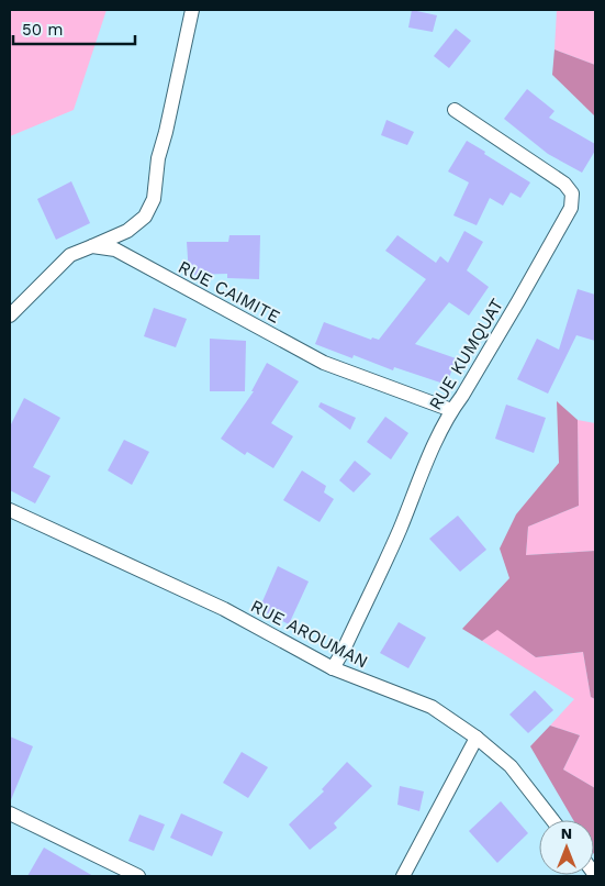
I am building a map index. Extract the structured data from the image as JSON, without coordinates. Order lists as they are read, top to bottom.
{
  "streets": {
    "street": ["RUE CAIMITE", "RUE KUMQUAT", "RUE AROUMAN"]
  },
  "crossings": [
    ["RUE CAIMITE", "RUE KUMQUAT"],
    ["RUE KUMQUAT", "RUE AROUMAN"]
  ],
  "scale_bar": "50 m",
  "north": "top"
}
